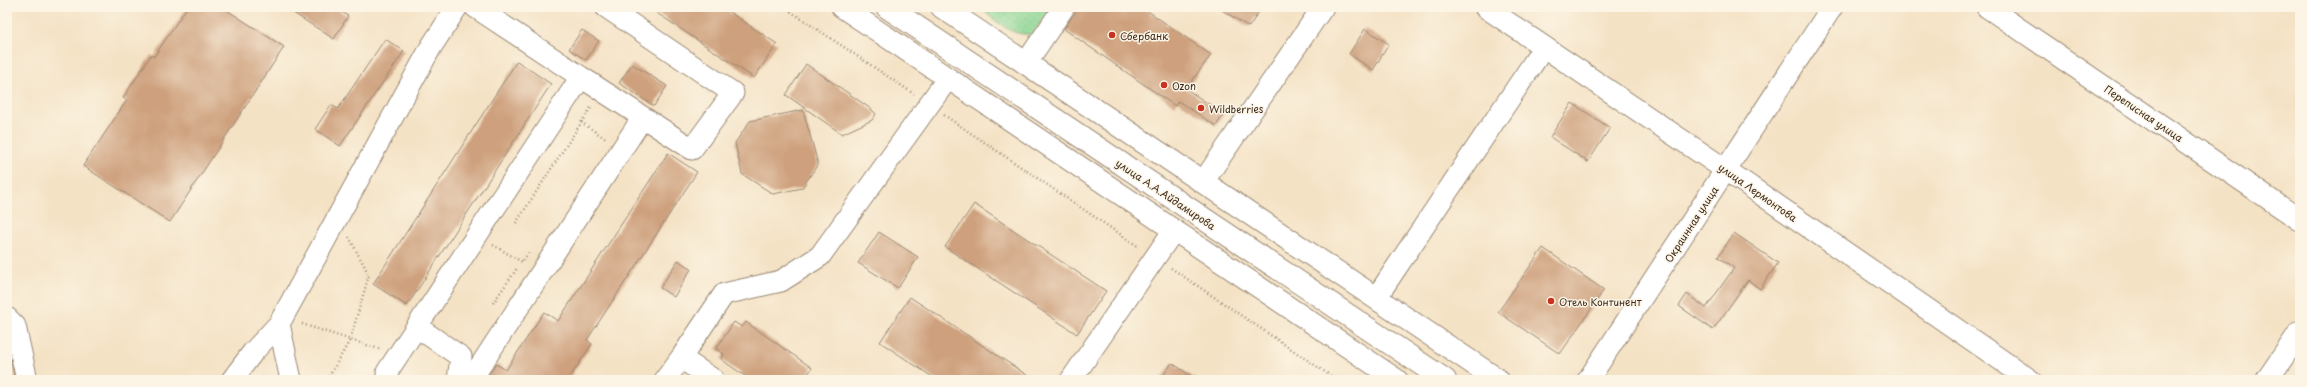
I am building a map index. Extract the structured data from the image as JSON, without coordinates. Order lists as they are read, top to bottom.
{
  "streets": {
    "main road": ["улица А.А.Айдамирова"],
    "street": ["Переписная улица", "улица Лермонтова", "Окраинная улица"]
  },
  "crossings": [
    ["улица Лермонтова", "Окраинная улица"]
  ],
  "places": [
    "Сбербанк",
    "Ozon",
    "Wildberries",
    "Отель Континент"
  ]
}
